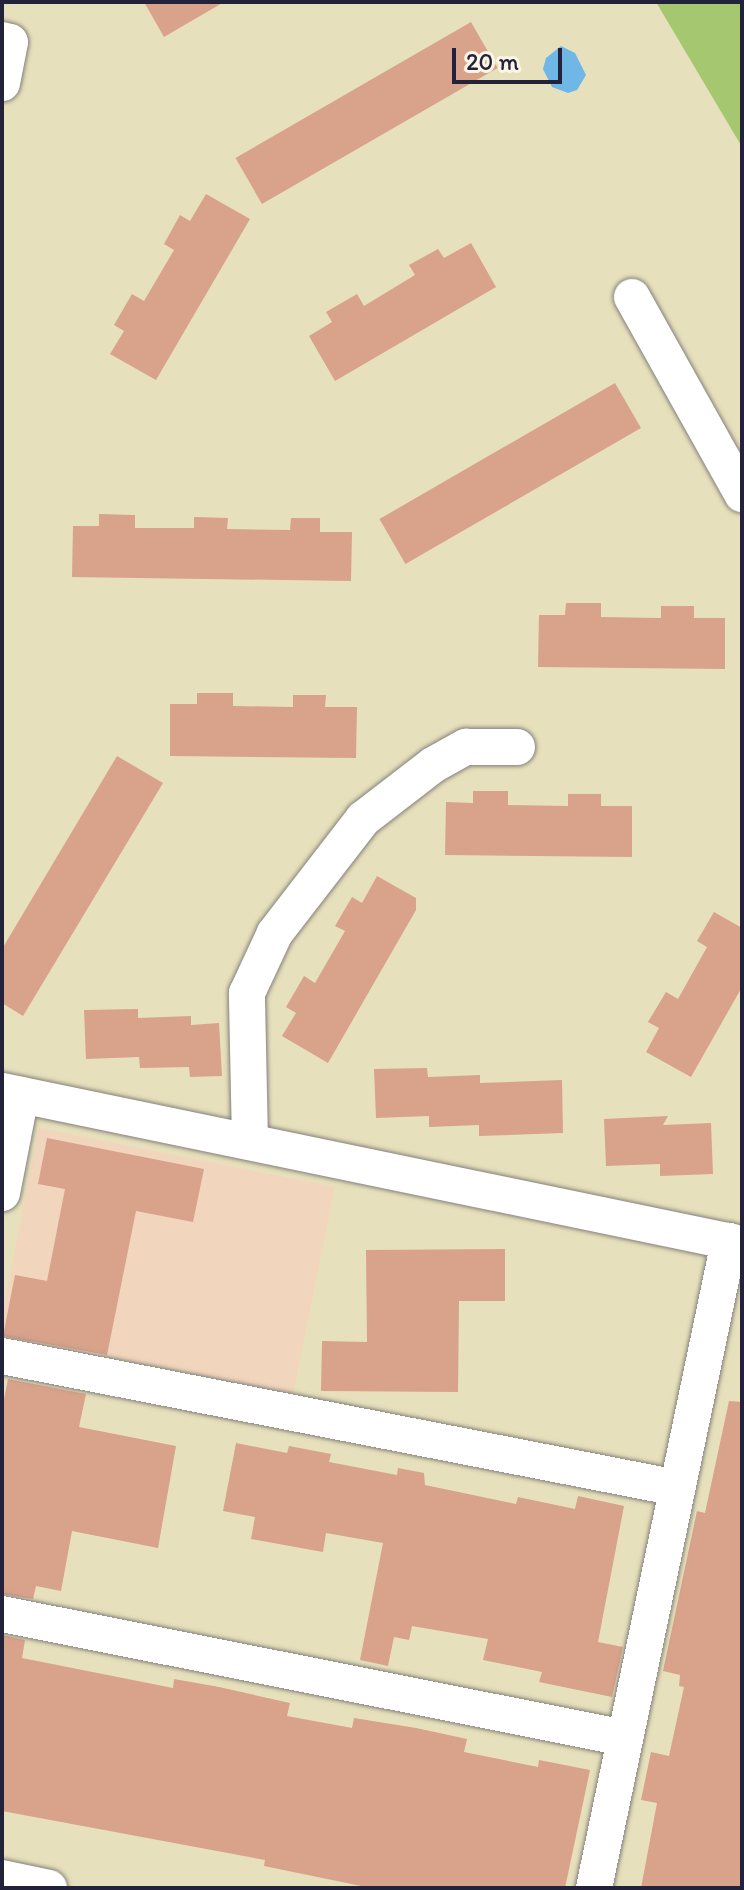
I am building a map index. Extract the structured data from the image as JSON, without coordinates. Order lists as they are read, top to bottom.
{
  "scale_bar": "20 m"
}
